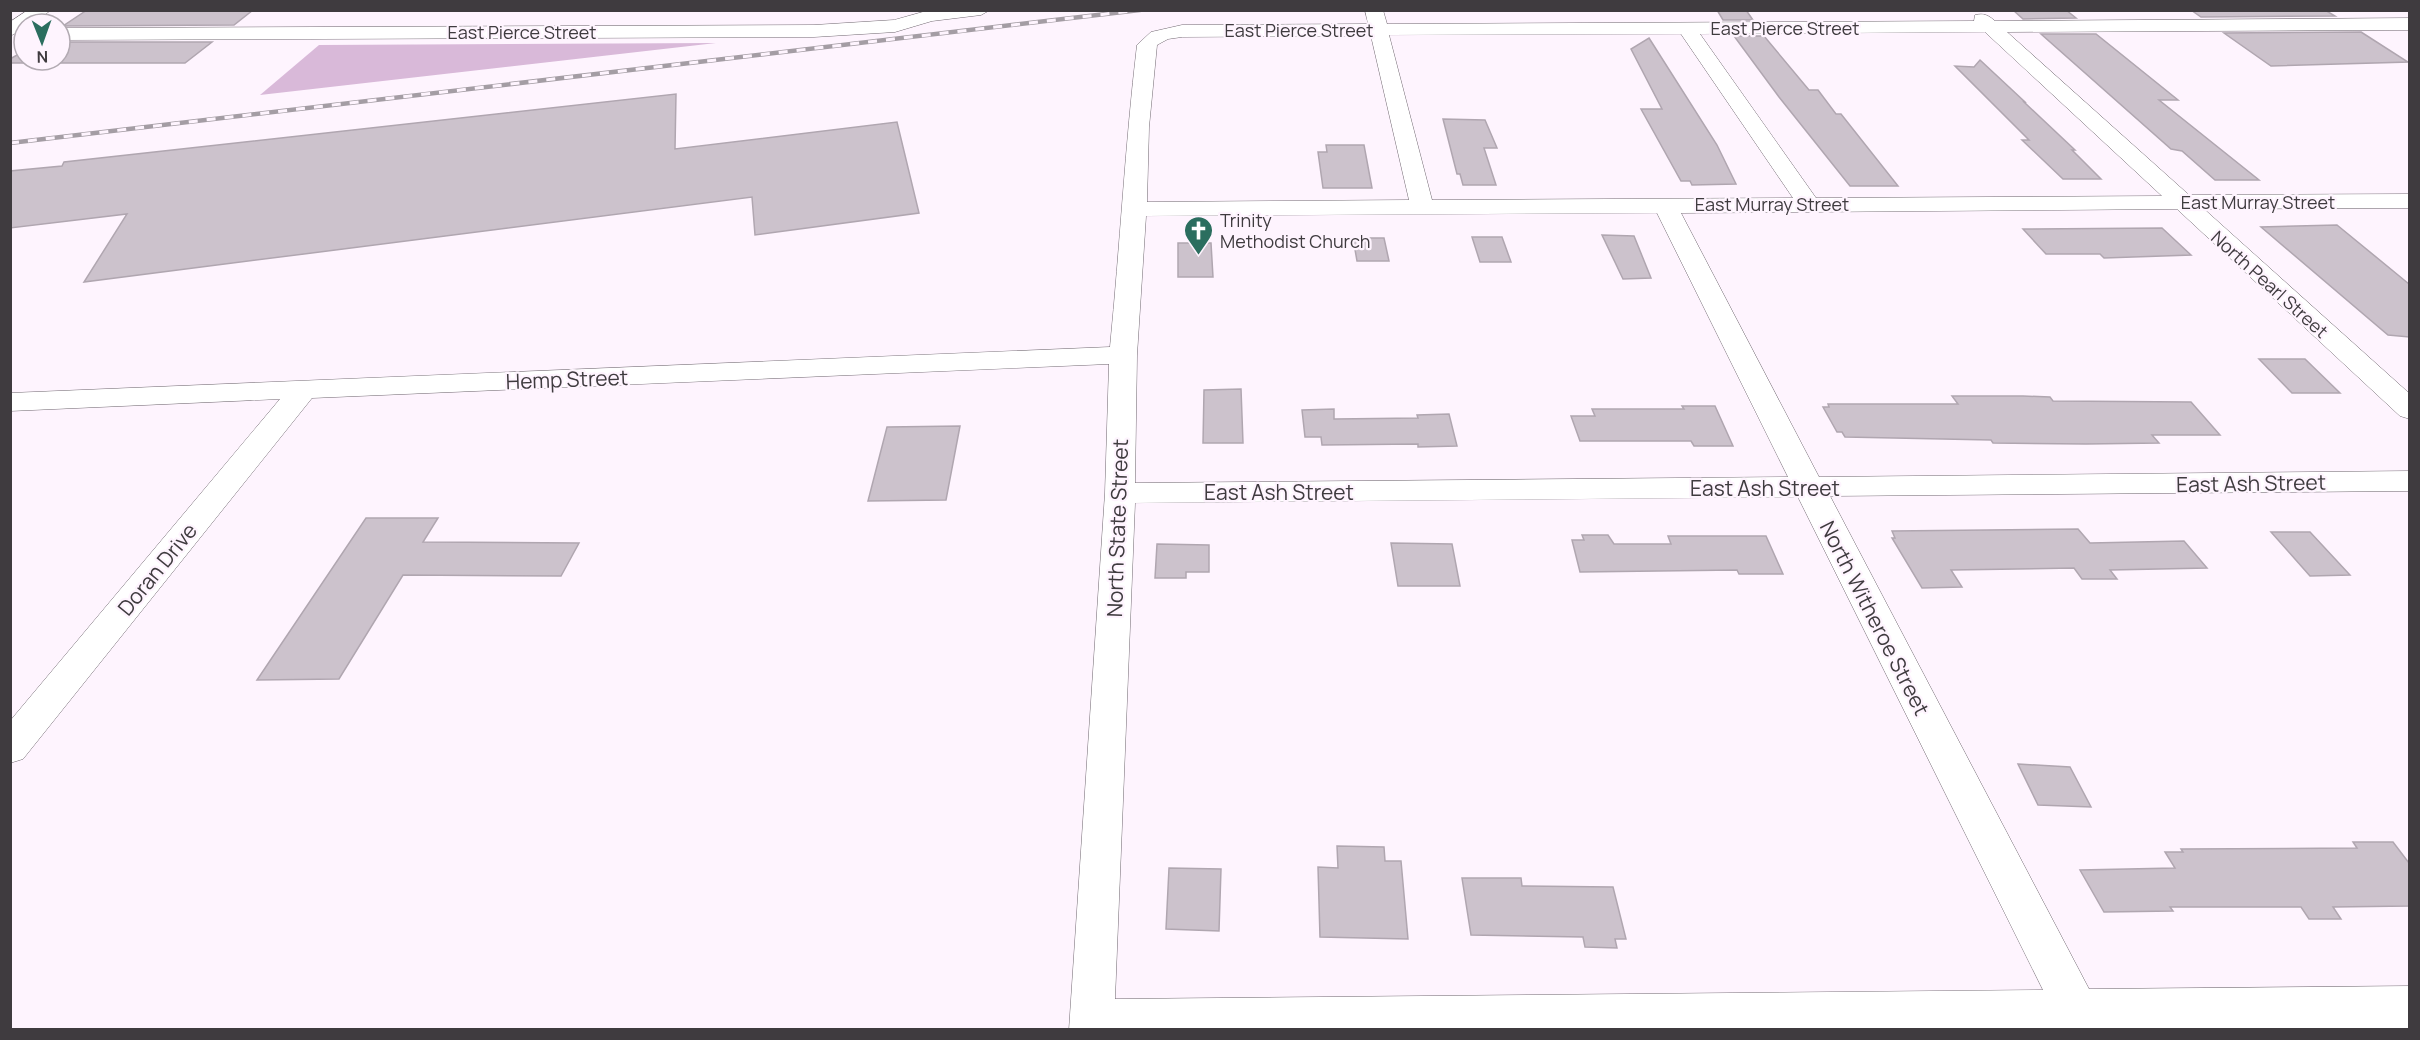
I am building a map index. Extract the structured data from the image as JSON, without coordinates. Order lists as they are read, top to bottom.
{
  "streets": {
    "street": [
      "East Pierce Street",
      "East Murray Street",
      "North Pearl Street",
      "Hemp Street",
      "East Ash Street",
      "North State Street",
      "Doran Drive",
      "North Witheroe Street"
    ]
  },
  "crossings": [
    ["East Pierce Street", "North Pearl Street"],
    ["East Pierce Street", "North State Street"],
    ["East Murray Street", "North Pearl Street"],
    ["East Murray Street", "North State Street"],
    ["East Murray Street", "North Witheroe Street"],
    ["Hemp Street", "North State Street"],
    ["Hemp Street", "Doran Drive"],
    ["East Ash Street", "North State Street"],
    ["East Ash Street", "North Witheroe Street"]
  ],
  "places": {
    "church": ["Trinity Methodist Church"]
  },
  "north": "bottom"
}
